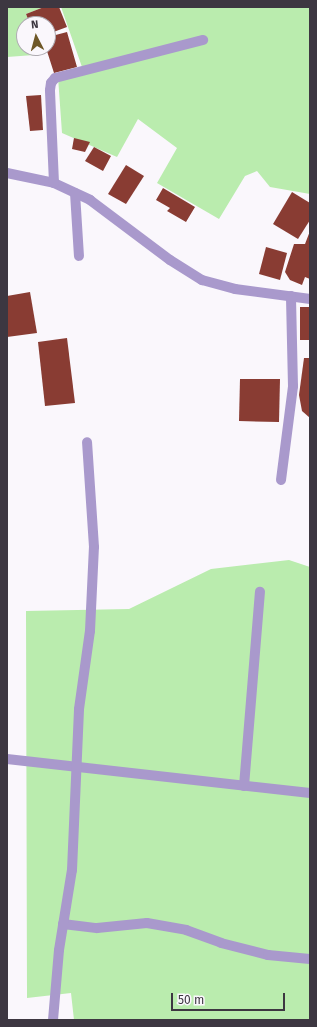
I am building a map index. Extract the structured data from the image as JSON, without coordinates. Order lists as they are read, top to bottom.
{
  "scale_bar": "50 m",
  "north": "top"
}
